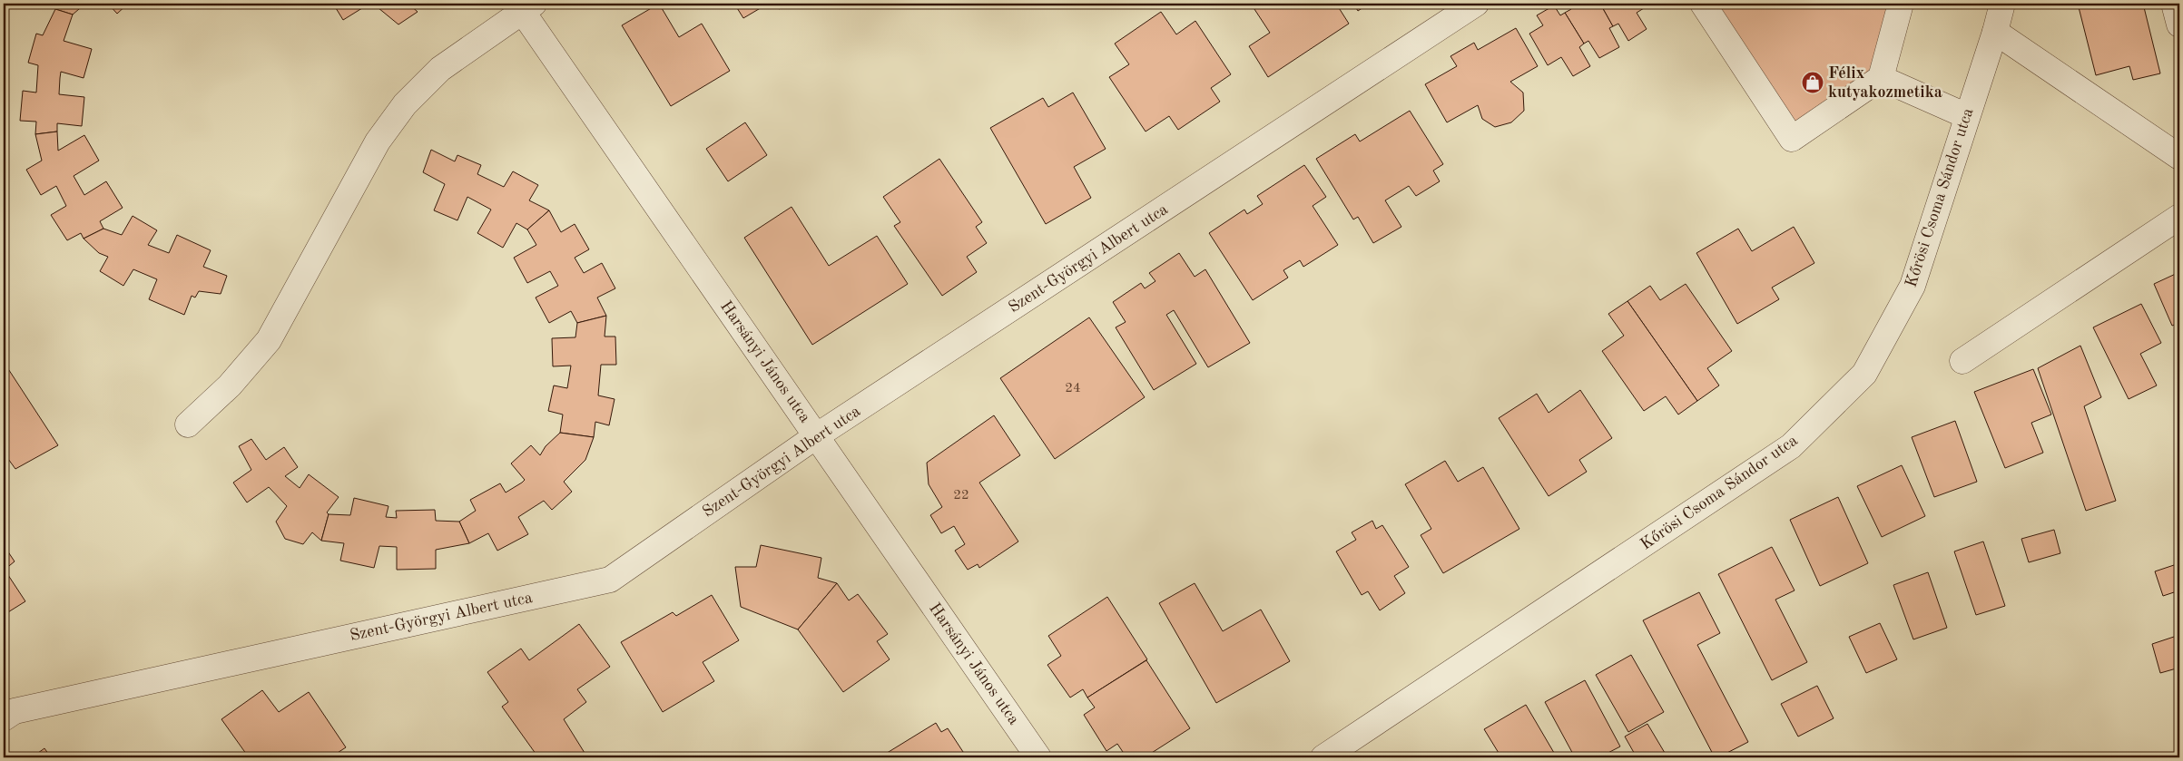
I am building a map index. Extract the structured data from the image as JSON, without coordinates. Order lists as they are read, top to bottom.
{
  "streets": {
    "street": ["Kőrösi Csoma Sándor utca", "Szent-Györgyi Albert utca", "Harsányi János utca"]
  },
  "crossings": [
    ["Szent-Györgyi Albert utca", "Harsányi János utca"]
  ],
  "places": {
    "shop": ["Félix kutyakozmetika"]
  },
  "house_numbers": ["24", "22"]
}
